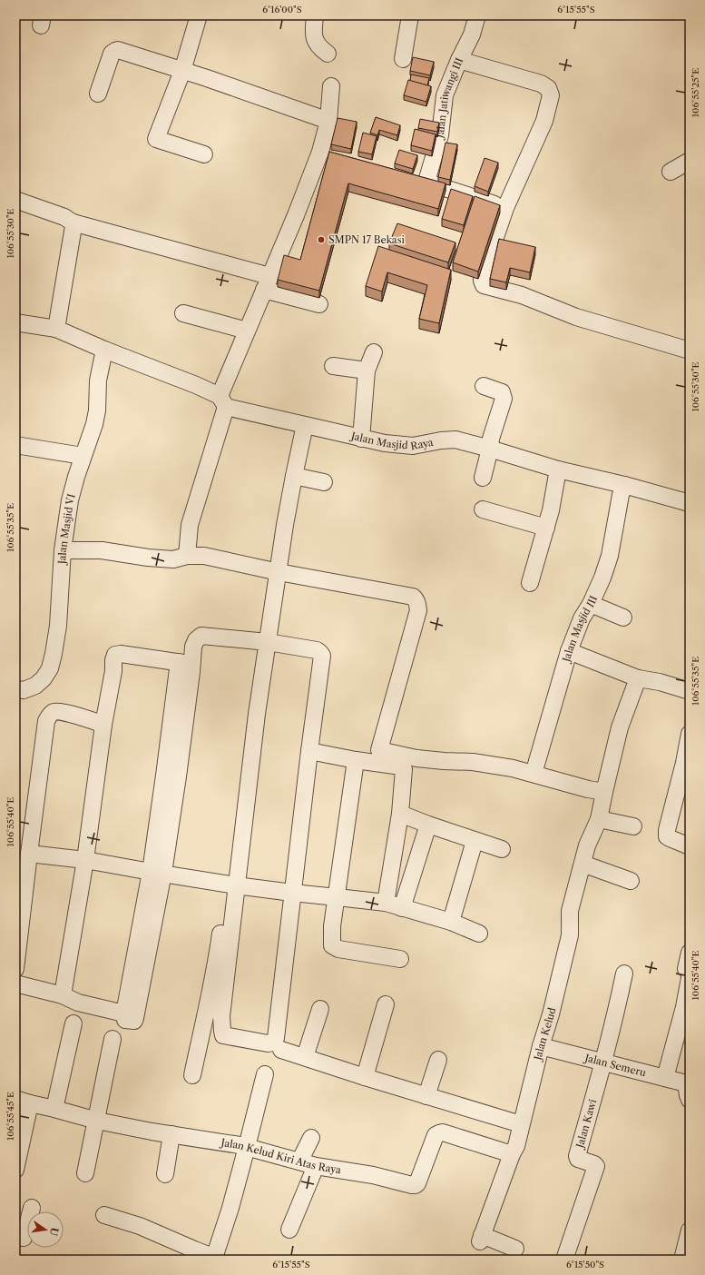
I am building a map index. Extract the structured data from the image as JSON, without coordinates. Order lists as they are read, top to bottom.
{
  "streets": {
    "street": [
      "Jalan Jatiwangi III",
      "Jalan Masjid Raya",
      "Jalan Masjid VI",
      "Jalan Masjid III",
      "Jalan Kelud",
      "Jalan Semeru",
      "Jalan Kawi",
      "Jalan Kelud Kiri Atas Raya"
    ]
  },
  "crossings": [
    ["Jalan Masjid Raya", "Jalan Masjid VI"],
    ["Jalan Masjid Raya", "Jalan Masjid III"],
    ["Jalan Kelud", "Jalan Semeru"],
    ["Jalan Kelud", "Jalan Kelud Kiri Atas Raya"],
    ["Jalan Semeru", "Jalan Kawi"]
  ],
  "places": ["SMPN 17 Bekasi"],
  "north": "right",
  "coordinates": [
    "6°16'00\"S",
    "6°15'55\"S",
    "106°55'25\"E",
    "106°55'30\"E",
    "106°55'35\"E",
    "106°55'40\"E",
    "106°55'45\"E",
    "6°15'50\"S"
  ]
}
